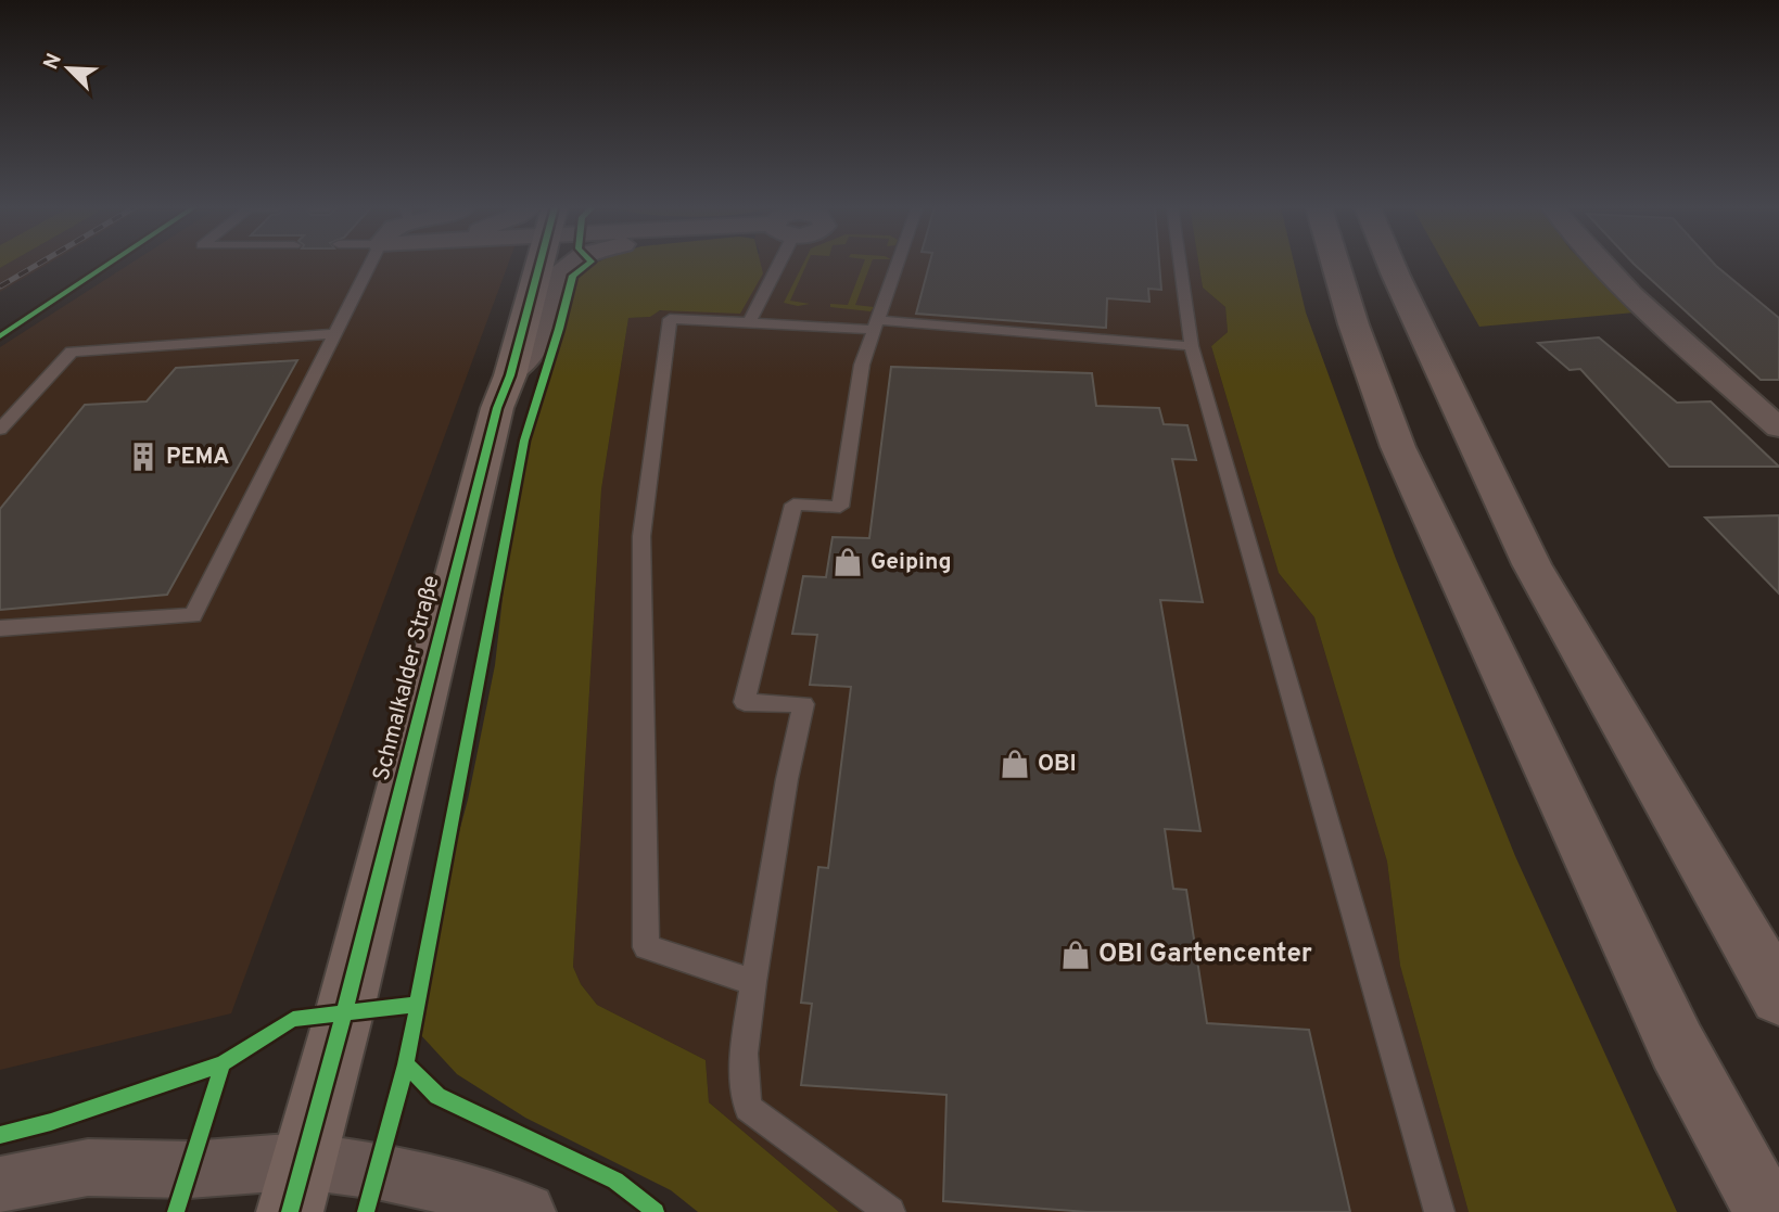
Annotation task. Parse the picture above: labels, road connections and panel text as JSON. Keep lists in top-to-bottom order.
{
  "streets": {
    "main road": ["Schmalkalder Straße"]
  },
  "places": {
    "building": ["PEMA"],
    "shop": ["Geiping", "OBI", "OBI Gartencenter"]
  },
  "north": "top left"
}
